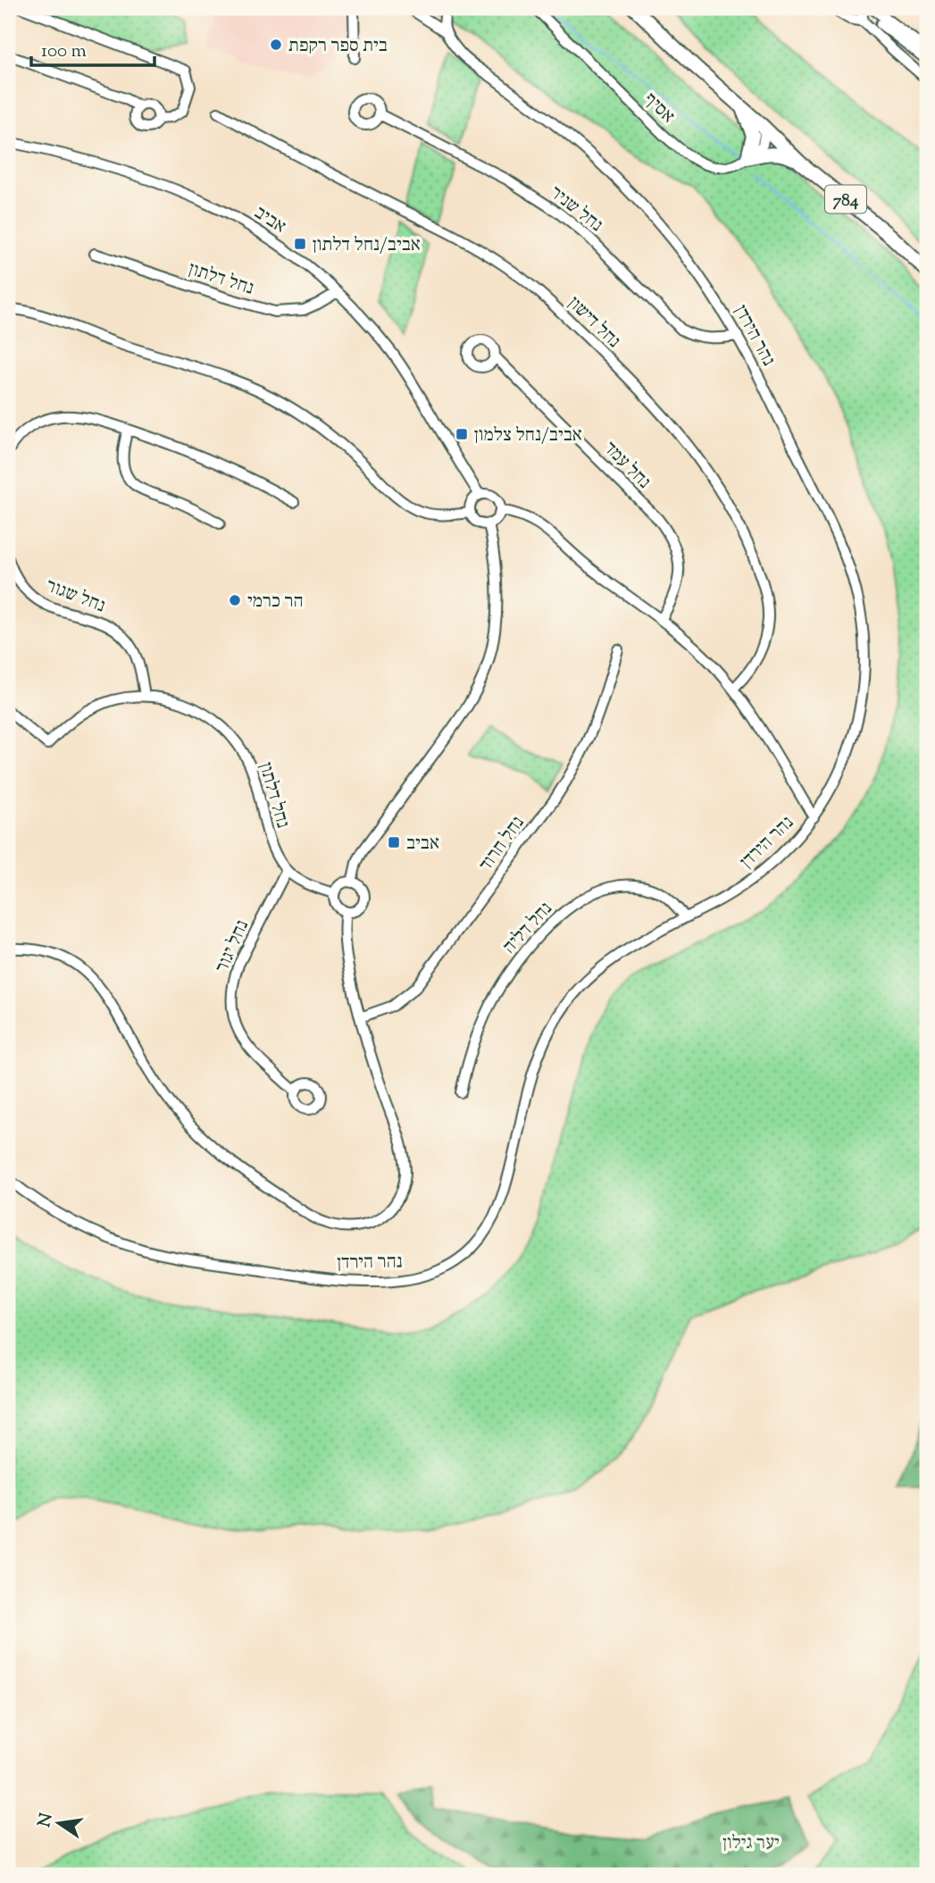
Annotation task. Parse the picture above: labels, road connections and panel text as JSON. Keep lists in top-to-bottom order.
{
  "streets": {
    "main road": ["784"],
    "street": [
      "אסיף",
      "נחל שניר",
      "אביב",
      "נחל דלתון",
      "נחל דישון",
      "נהר הירדן",
      "נחל עמד",
      "נחל שגור",
      "נחל חרוד",
      "נחל דליה",
      "נחל יגור"
    ]
  },
  "crossings": [
    ["נחל שניר", "נהר הירדן"],
    ["אביב", "נחל דלתון"],
    ["נחל דלתון", "נחל שגור"],
    ["נחל דלתון", "נחל יגור"],
    ["נהר הירדן", "נחל דליה"]
  ],
  "parks": ["יער גילון"],
  "places": {
    "other": ["בית ספר רקפת", "הר כרמי"],
    "transit": ["אביב/נחל דלתון", "אביב/נחל צלמון", "אביב"]
  },
  "scale_bar": "100 m",
  "north": "left"
}
